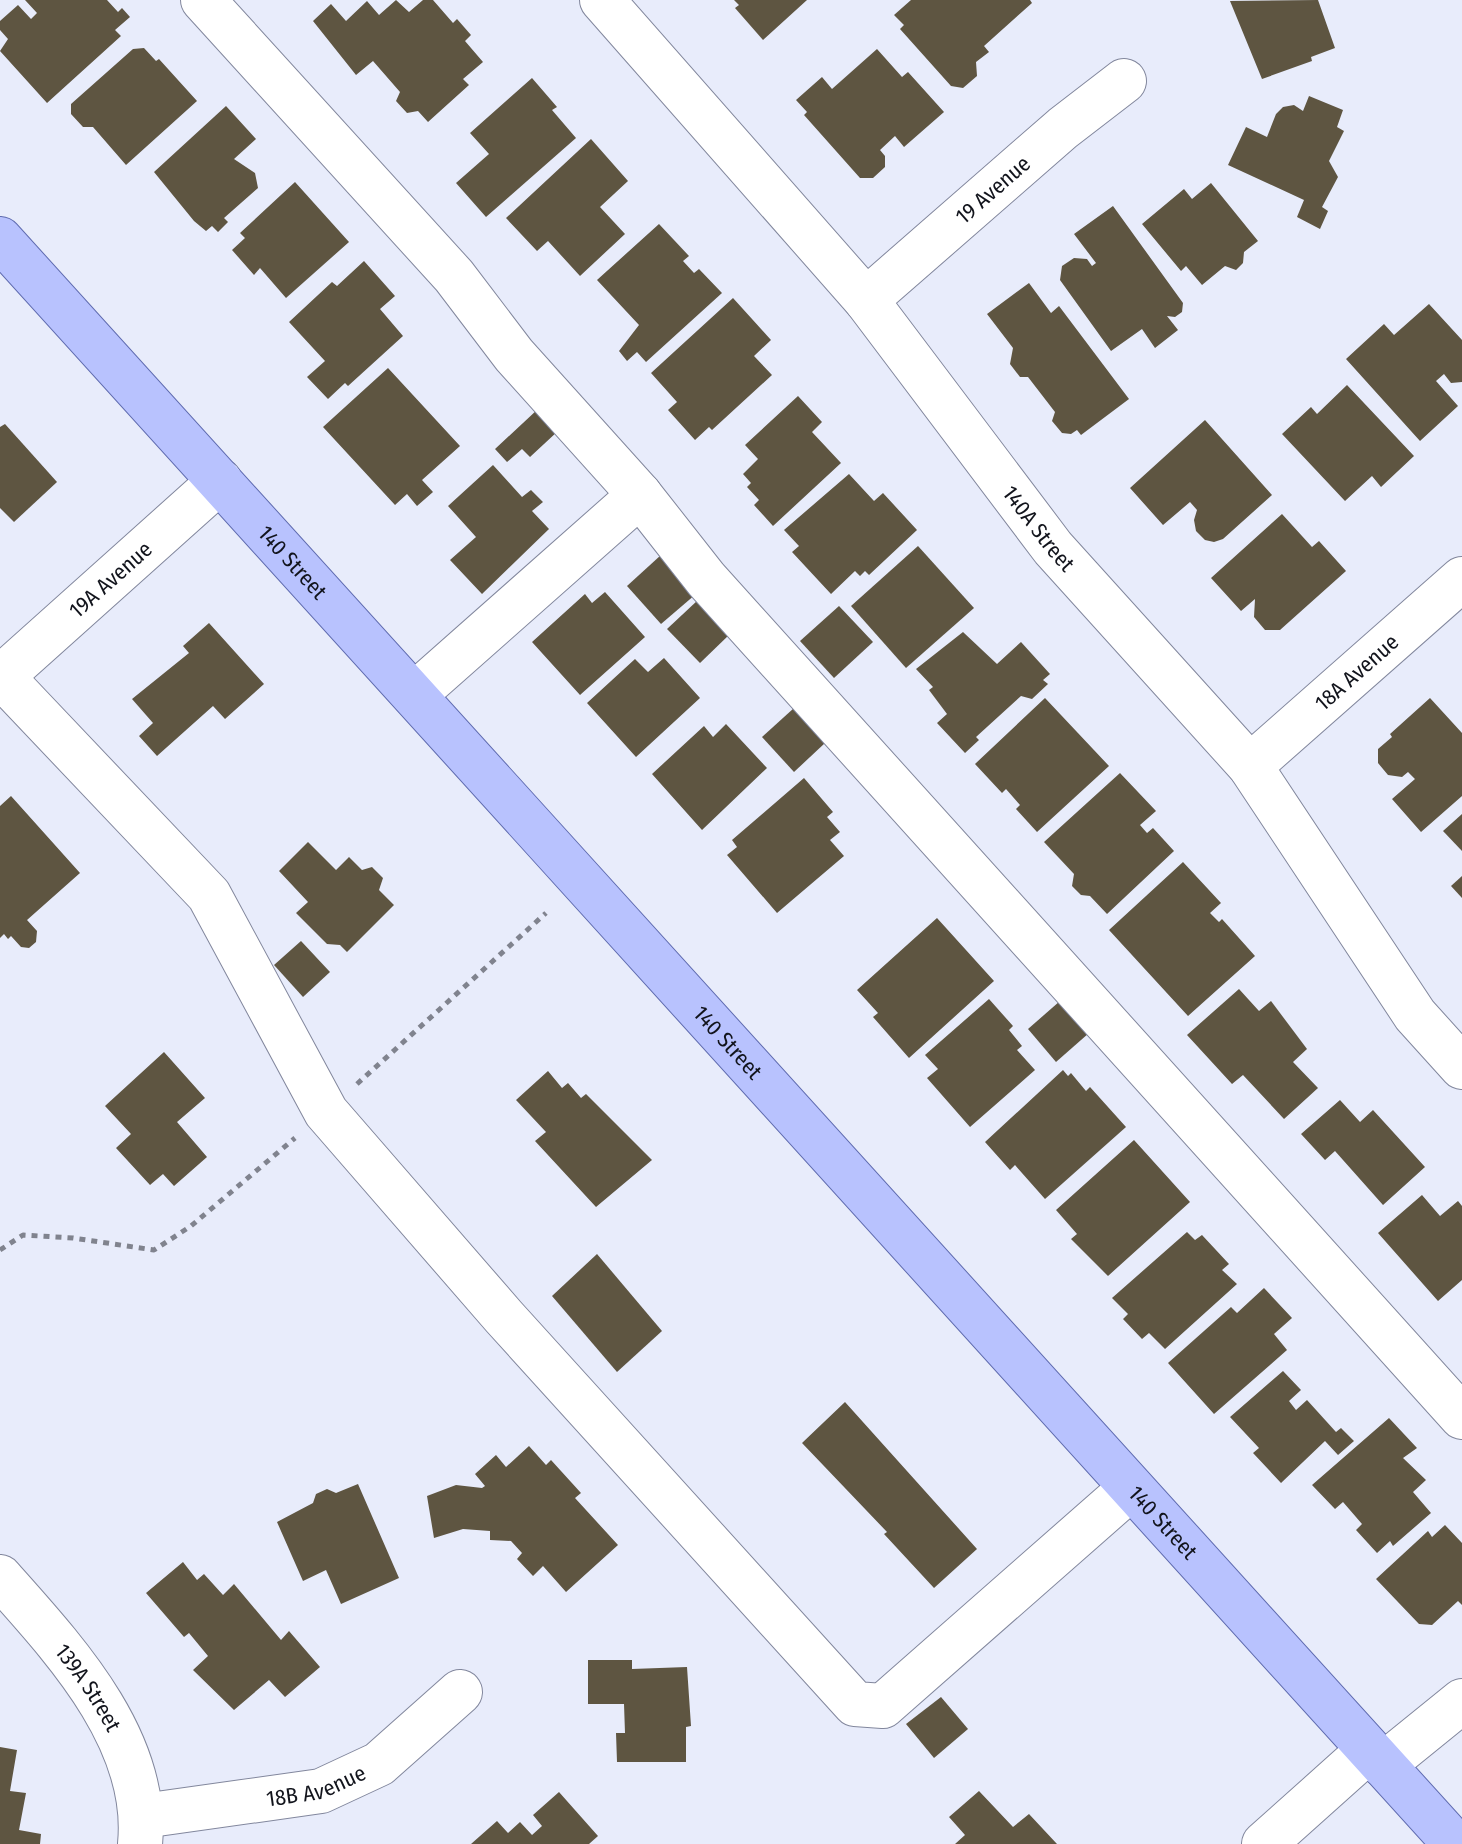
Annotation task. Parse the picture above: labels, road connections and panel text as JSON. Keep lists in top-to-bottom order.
{
  "streets": {
    "main road": ["140 Street"],
    "street": [
      "19 Avenue",
      "140A Street",
      "19A Avenue",
      "18A Avenue",
      "139A Street",
      "18B Avenue"
    ]
  },
  "crossings": [
    ["19 Avenue", "140A Street"],
    ["140A Street", "18A Avenue"],
    ["140 Street", "19A Avenue"],
    ["139A Street", "18B Avenue"]
  ]
}
